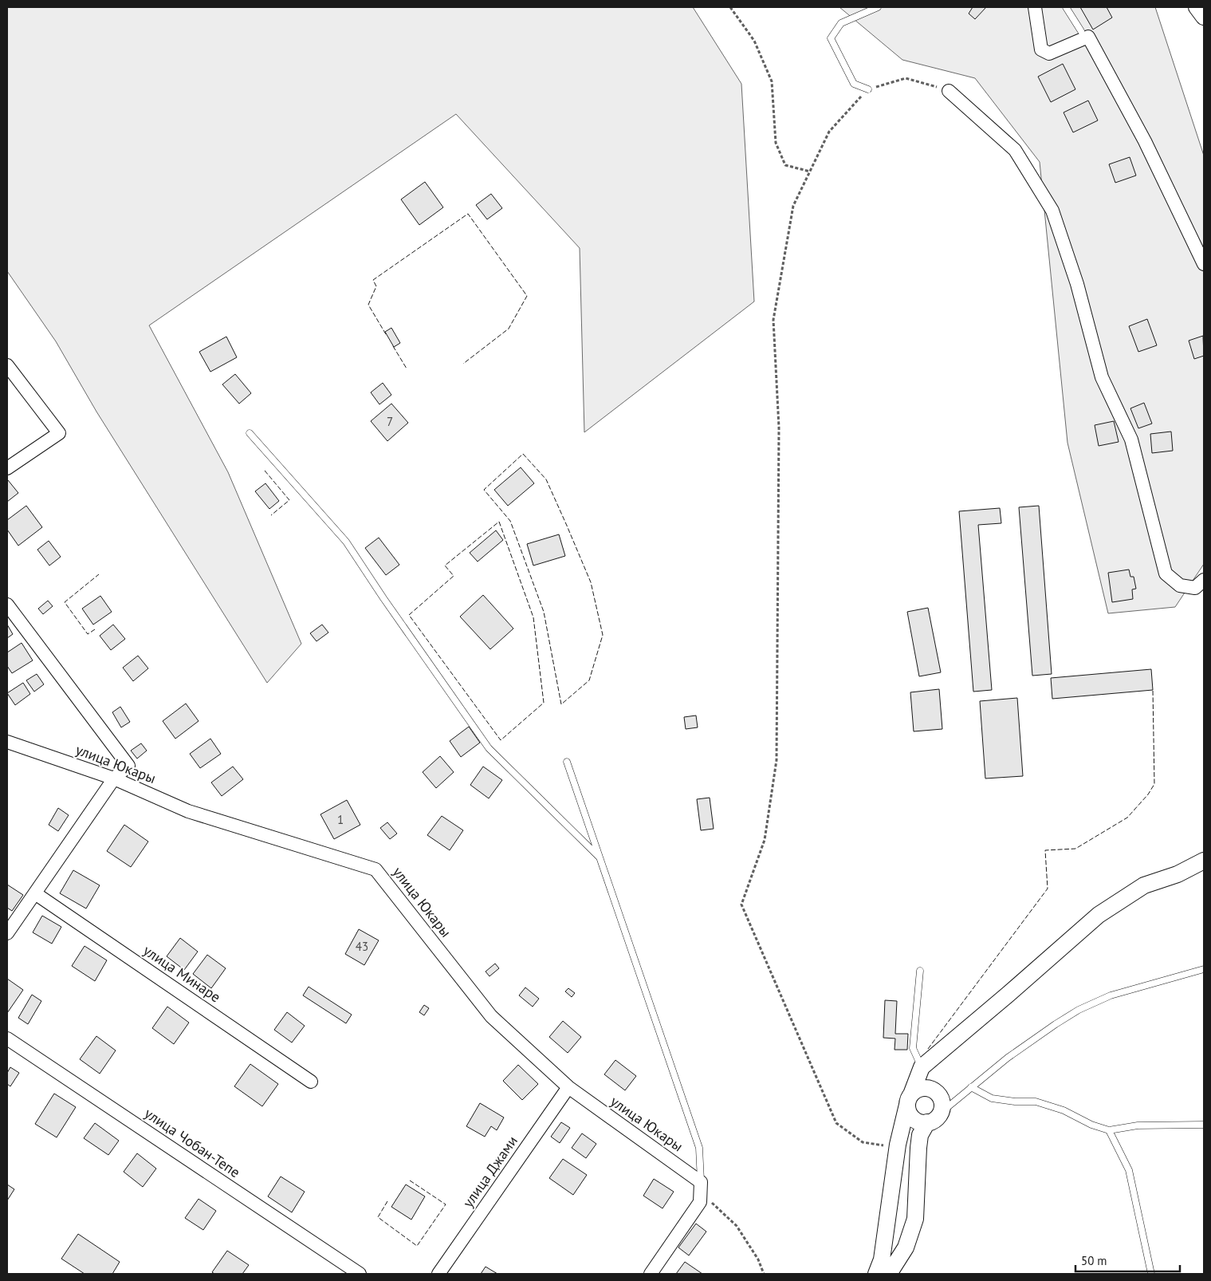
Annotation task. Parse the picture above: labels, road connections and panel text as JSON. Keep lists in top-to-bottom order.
{
  "streets": {
    "street": [
      "улица Юкары",
      "улица Минаре",
      "улица Чобан-Тепе",
      "улица Джами"
    ]
  },
  "crossings": [
    ["улица Юкары", "улица Джами"]
  ],
  "house_numbers": ["7", "1", "43"],
  "scale_bar": "50 m"
}
